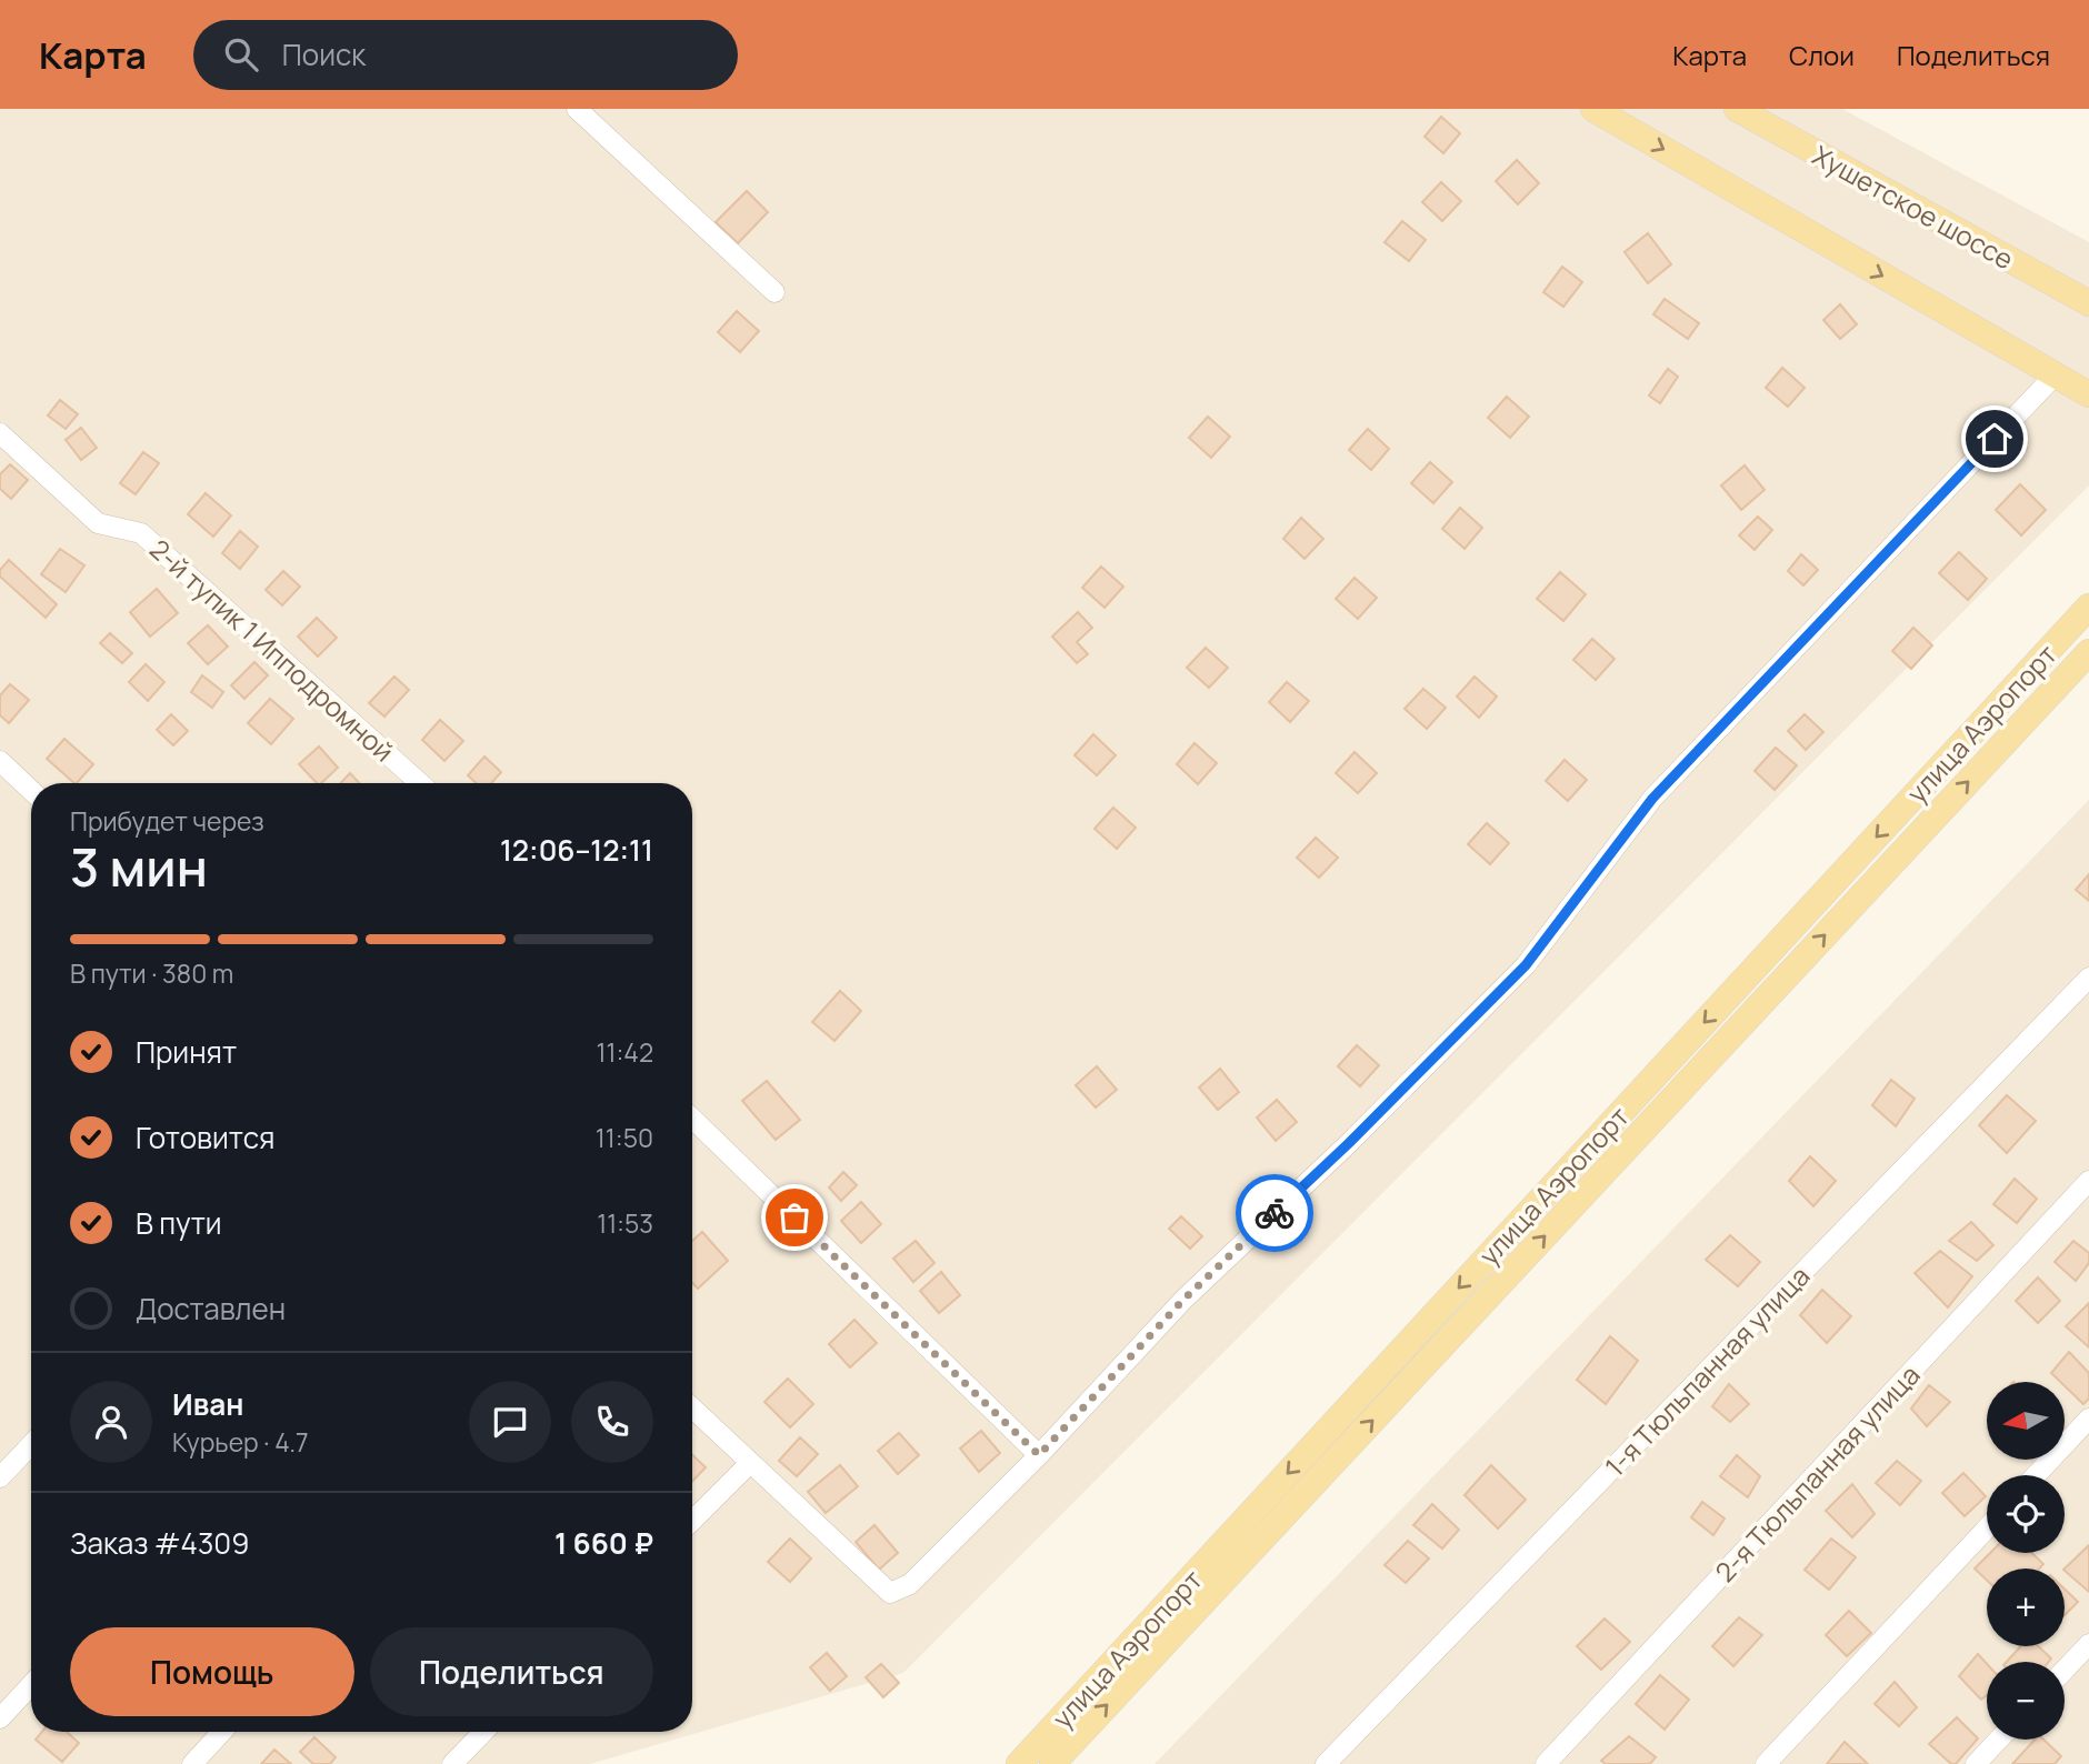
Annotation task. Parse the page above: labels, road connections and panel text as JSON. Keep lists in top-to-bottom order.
{
  "streets": {
    "main road": ["Хушетское шоссе", "улица Аэропорт"],
    "street": ["2-й тупик 1 Ипподромной", "1-я Тюльпанная улица", "2-я Тюльпанная улица"]
  },
  "north": "left",
  "page": {
    "header": "Карта",
    "search": "Поиск",
    "nav": ["Карта", "Слои", "Поделиться"],
    "heading": ["3 мин", "Прибудет через", "12:06–12:11"],
    "panel": [
      "Иван",
      "Курьер · 4.7",
      "Заказ #4309",
      "1 660 ₽"
    ],
    "bar": "В пути · 380 m",
    "list": [
      ["Принят", "11:42"],
      ["Готовится", "11:50"],
      ["В пути", "11:53"],
      "Доставлен"
    ],
    "map_buttons": ["+", "−"],
    "buttons": ["Помощь", "Поделиться"]
  }
}
